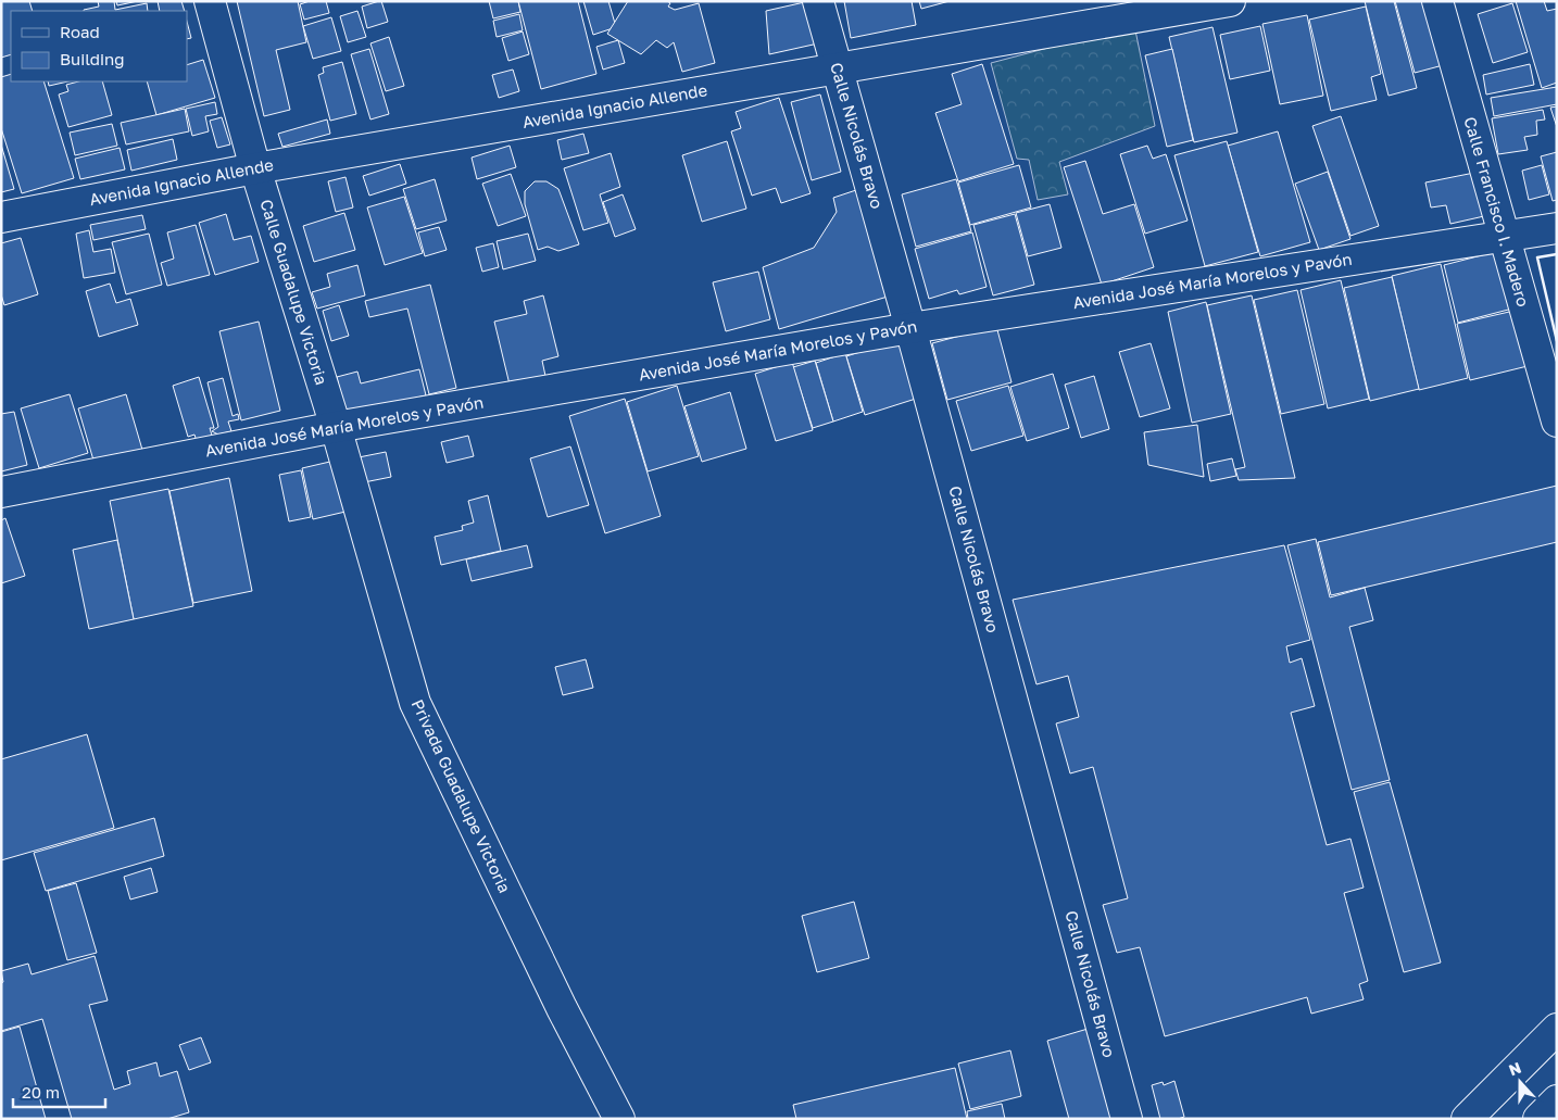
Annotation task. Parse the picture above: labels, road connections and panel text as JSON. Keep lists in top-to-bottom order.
{
  "streets": {
    "street": [
      "Avenida Ignacio Allende",
      "Calle Nicolás Bravo",
      "Calle Francisco I. Madero",
      "Avenida José María Morelos y Pavón",
      "Calle Guadalupe Victoria",
      "Privada Guadalupe Victoria"
    ]
  },
  "crossings": [
    ["Avenida Ignacio Allende", "Calle Nicolás Bravo"],
    ["Avenida Ignacio Allende", "Calle Guadalupe Victoria"],
    ["Calle Nicolás Bravo", "Avenida José María Morelos y Pavón"],
    ["Calle Francisco I. Madero", "Avenida José María Morelos y Pavón"],
    ["Avenida José María Morelos y Pavón", "Calle Guadalupe Victoria"],
    ["Avenida José María Morelos y Pavón", "Privada Guadalupe Victoria"],
    ["Calle Guadalupe Victoria", "Privada Guadalupe Victoria"]
  ],
  "legend": ["Road", "Building"],
  "scale_bar": "20 m",
  "north": "top"
}
